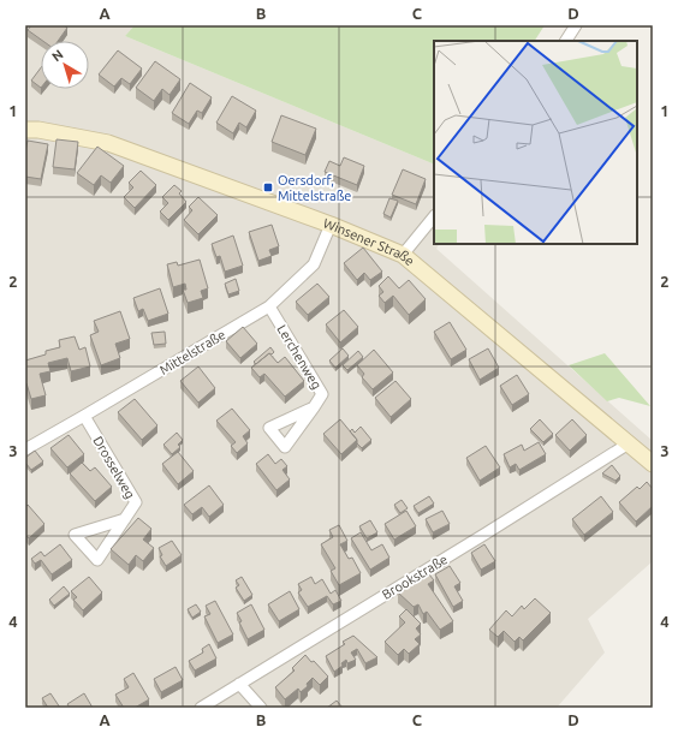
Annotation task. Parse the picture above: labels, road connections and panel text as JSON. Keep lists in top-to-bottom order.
{
  "streets": {
    "street": [
      "Winsener Straße",
      "Mittelstraße",
      "Lerchenweg",
      "Drosselweg",
      "Brookstraße"
    ]
  },
  "crossings": [
    ["Winsener Straße", "Mittelstraße"],
    ["Winsener Straße", "Brookstraße"],
    ["Mittelstraße", "Lerchenweg"],
    ["Mittelstraße", "Drosselweg"]
  ],
  "places": {
    "transit": ["Oersdorf, Mittelstraße"]
  },
  "north": "top left",
  "grid": {
    "columns": [
      "A",
      "B",
      "C",
      "D"
    ],
    "rows": [
      "1",
      "2",
      "3",
      "4"
    ]
  }
}
